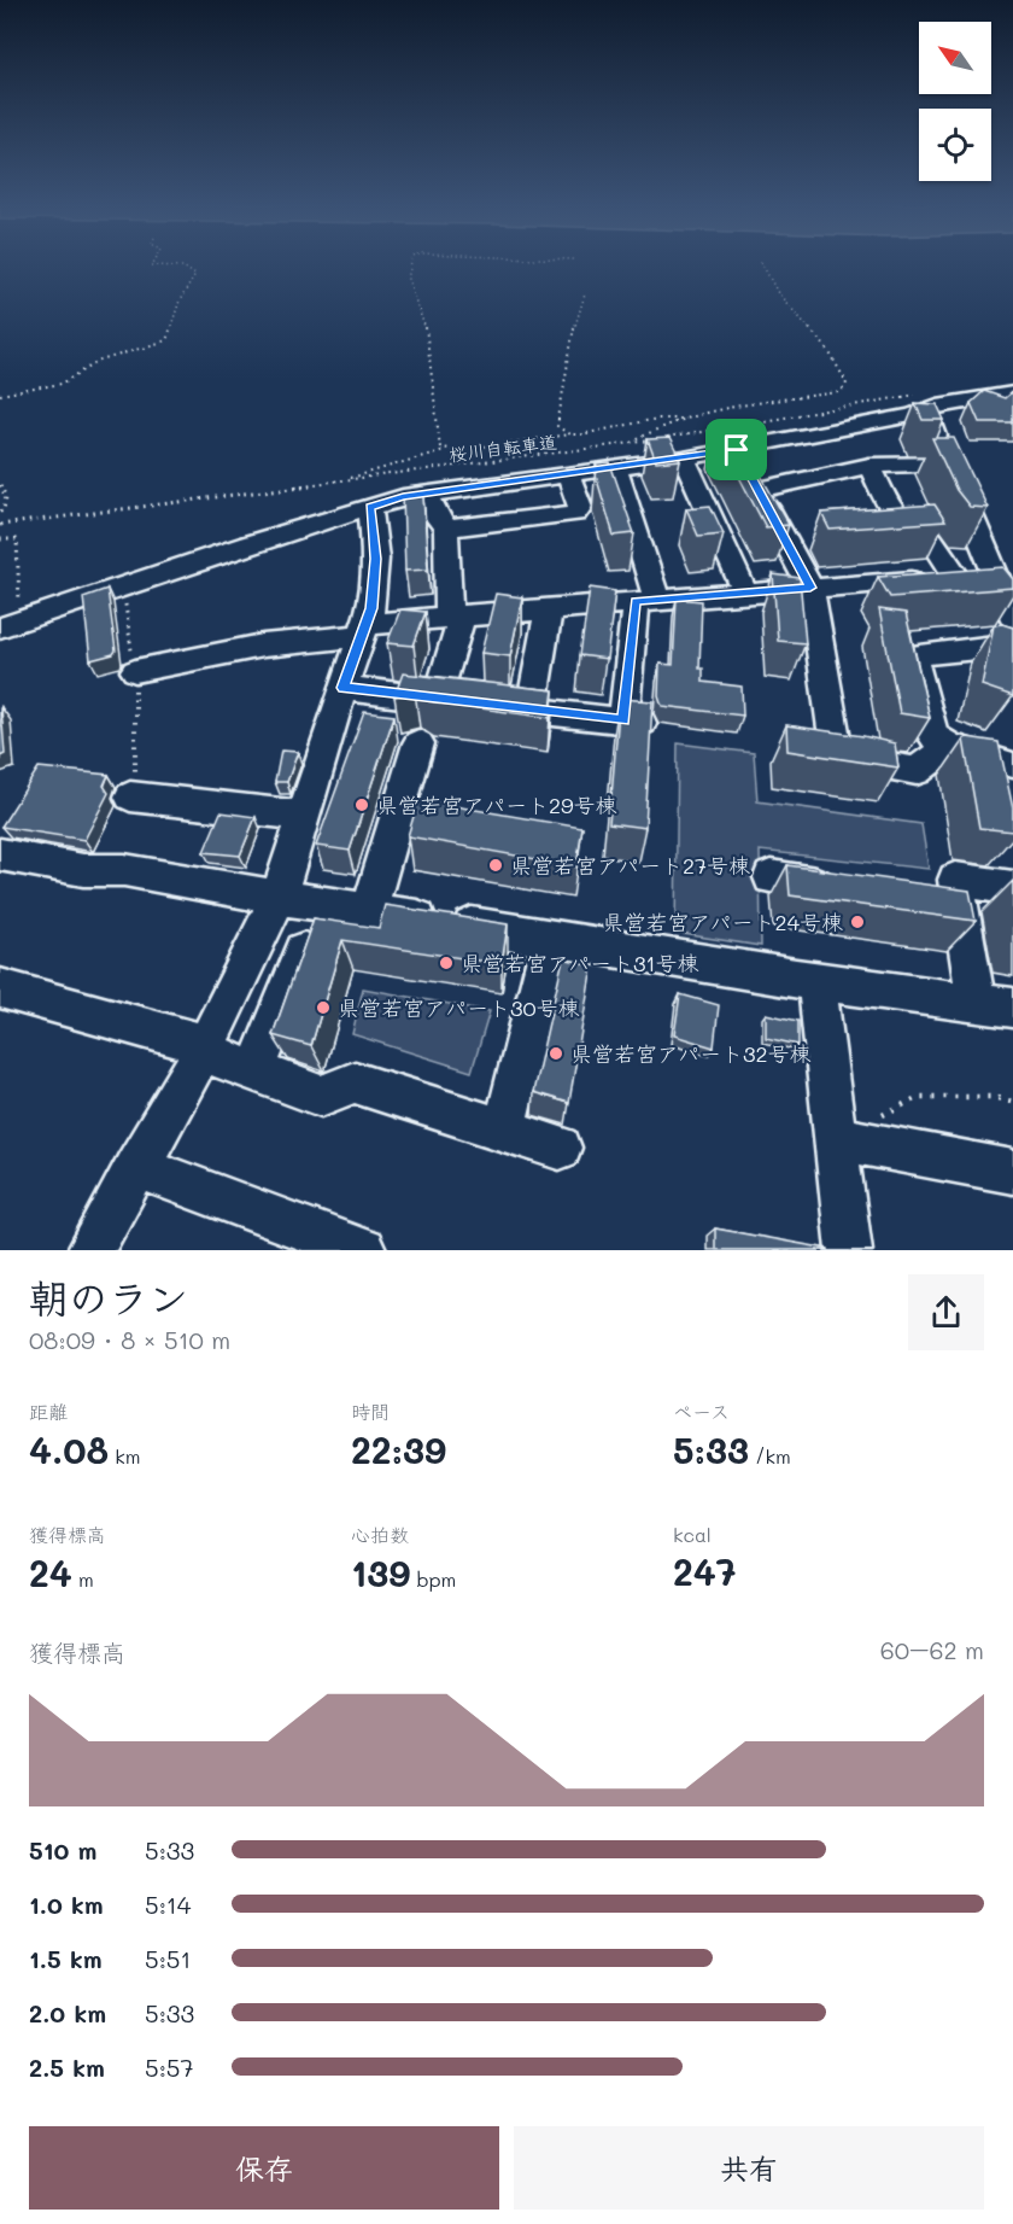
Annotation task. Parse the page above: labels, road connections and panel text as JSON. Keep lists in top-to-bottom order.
{
  "streets": {
    "path": ["桜川自転車道"]
  },
  "places": [
    "県営若宮アパート29号棟",
    "県営若宮アパート27号棟",
    "県営若宮アパート24号棟",
    "県営若宮アパート31号棟",
    "県営若宮アパート30号棟",
    "県営若宮アパート32号棟"
  ],
  "north": "top left",
  "page": {
    "heading": ["朝のラン", "08:09 · 8 × 510 m"],
    "stats": [
      ["距離", "4.08 km"],
      ["時間", "22:39"],
      ["ペース", "5:33 /km"],
      ["獲得標高", "24 m"],
      ["心拍数", "139 bpm"],
      ["kcal", "247"]
    ],
    "chart": ["獲得標高", "60–62 m"],
    "list": [
      {
        "name": "510 m",
        "note": "5:33"
      },
      {
        "name": "1.0 km",
        "note": "5:14"
      },
      {
        "name": "1.5 km",
        "note": "5:51"
      },
      {
        "name": "2.0 km",
        "note": "5:33"
      },
      {
        "name": "2.5 km",
        "note": "5:57"
      }
    ],
    "buttons": ["保存", "共有"]
  }
}
